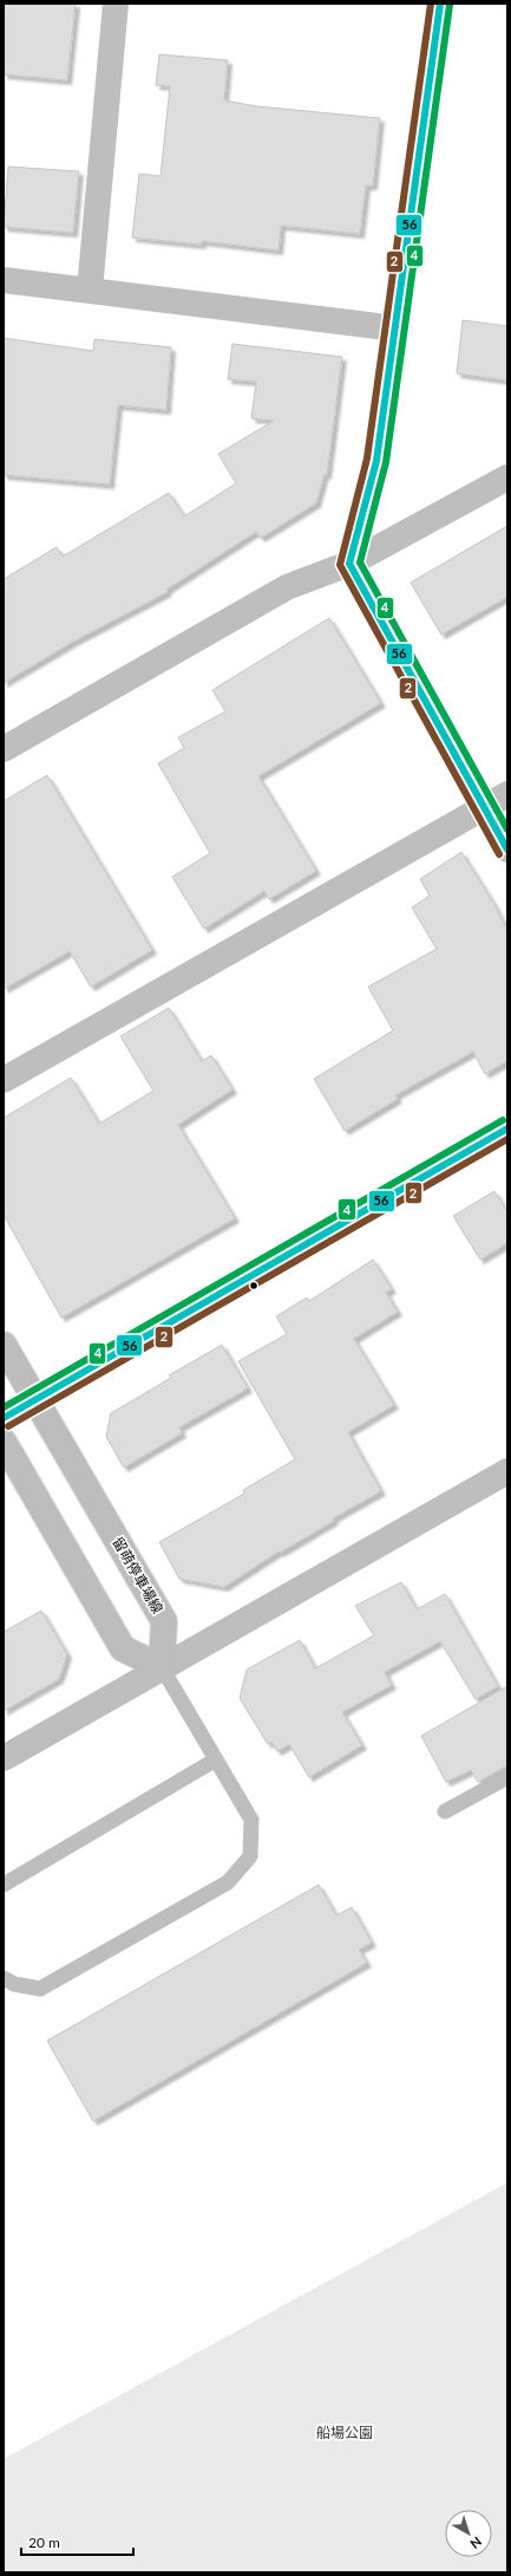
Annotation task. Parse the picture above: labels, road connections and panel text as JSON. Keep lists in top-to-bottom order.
{
  "streets": {
    "main road": ["留萌停車場線"]
  },
  "parks": ["船場公園"],
  "lines": ["transit line 56", "transit line 2", "transit line 4"],
  "scale_bar": "20 m",
  "north": "bottom right"
}
